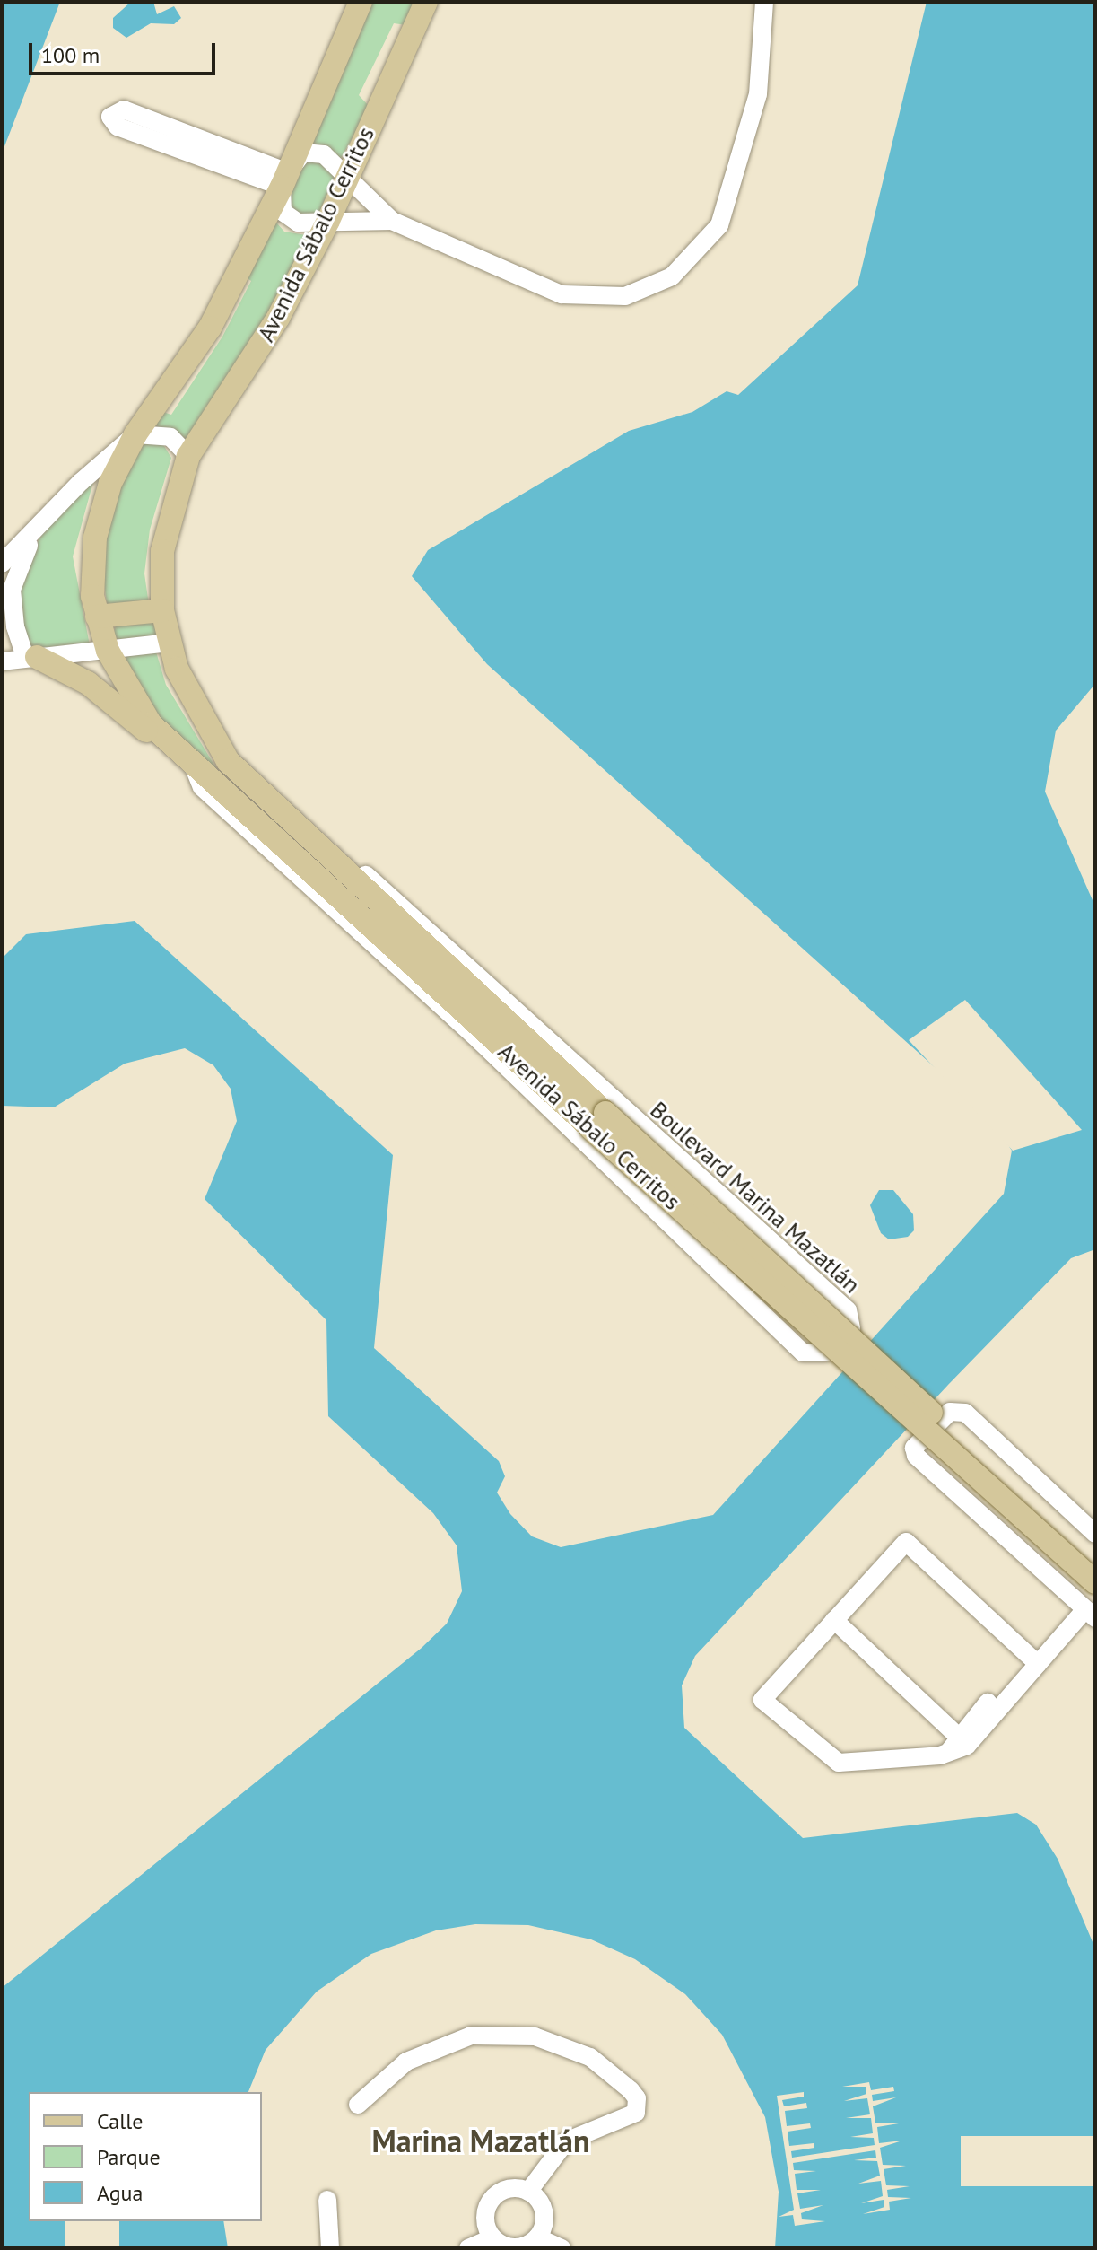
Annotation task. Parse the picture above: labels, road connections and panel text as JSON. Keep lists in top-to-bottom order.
{
  "streets": {
    "main road": ["Avenida Sábalo Cerritos"],
    "street": ["Boulevard Marina Mazatlán"]
  },
  "crossings": [
    ["Avenida Sábalo Cerritos", "Boulevard Marina Mazatlán"]
  ],
  "districts": ["Marina Mazatlán"],
  "legend": ["Calle", "Parque", "Agua"],
  "scale_bar": "100 m"
}
